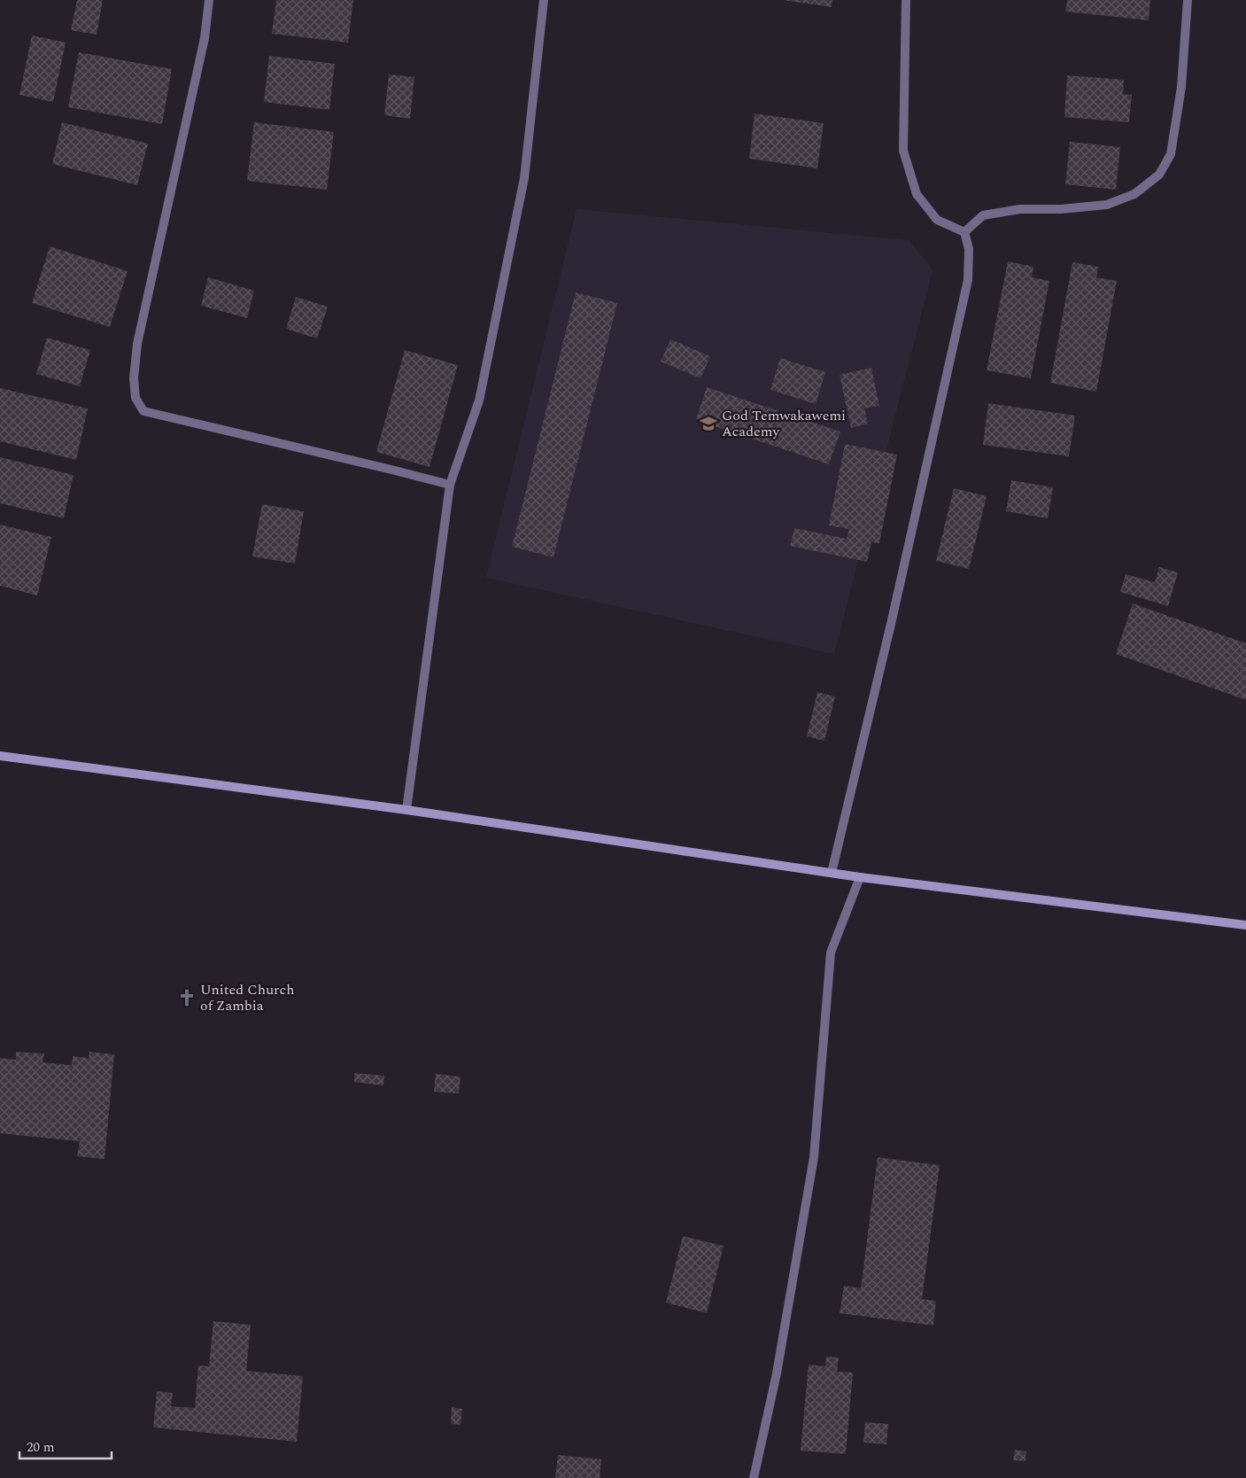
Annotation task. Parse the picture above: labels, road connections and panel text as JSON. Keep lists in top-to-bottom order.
{
  "places": {
    "school or university": ["God Temwakawemi Academy"],
    "church": ["United Church of Zambia"]
  },
  "scale_bar": "20 m"
}
